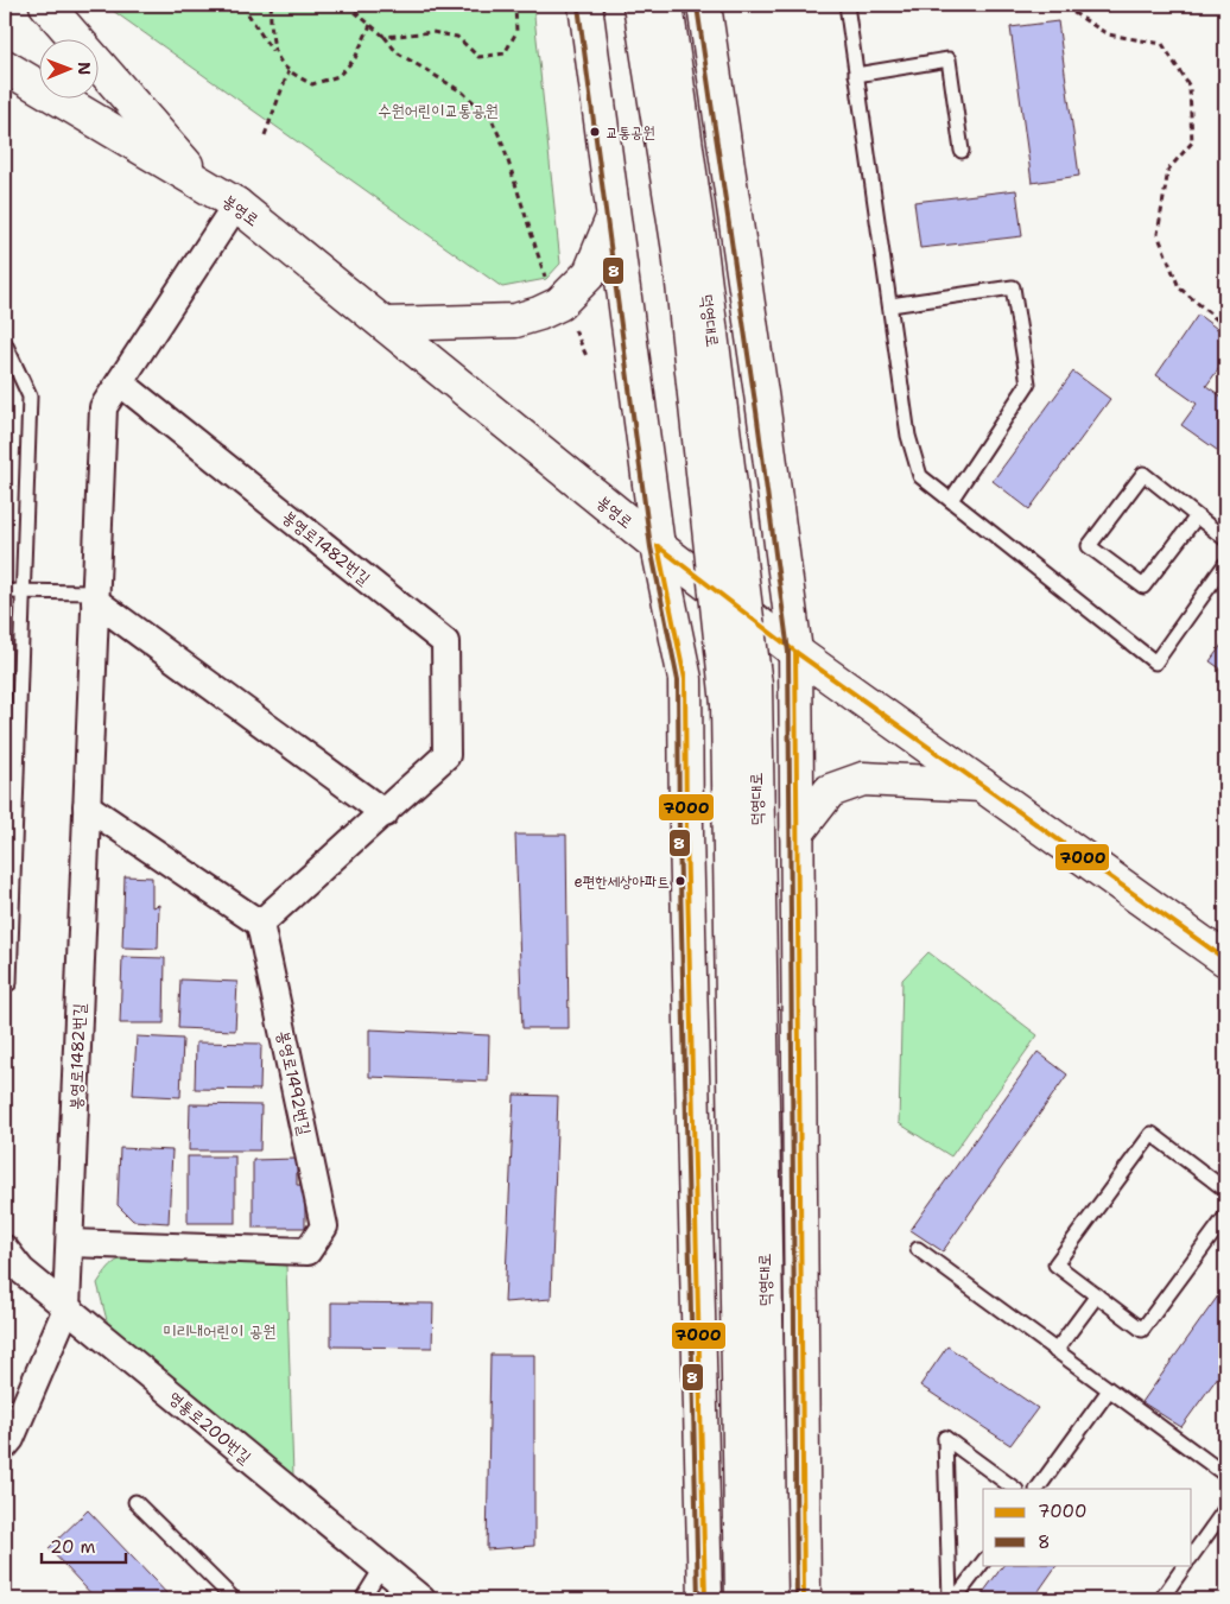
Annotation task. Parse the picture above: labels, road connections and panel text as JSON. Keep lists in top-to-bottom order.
{
  "streets": {
    "main road": ["봉영로", "덕영대로"],
    "street": ["봉영로1482번길", "봉영로1492번길", "영통로200번길"]
  },
  "crossings": [
    ["봉영로", "봉영로1482번길"],
    ["봉영로1482번길", "봉영로1492번길"],
    ["봉영로1482번길", "영통로200번길"]
  ],
  "parks": ["수원어린이교통공원", "미리내어린이 공원"],
  "places": ["교통공원", "e편한세상아파트"],
  "lines": ["transit line 8", "transit line 7000"],
  "legend": ["7000", "8"],
  "scale_bar": "20 m",
  "north": "right"
}
